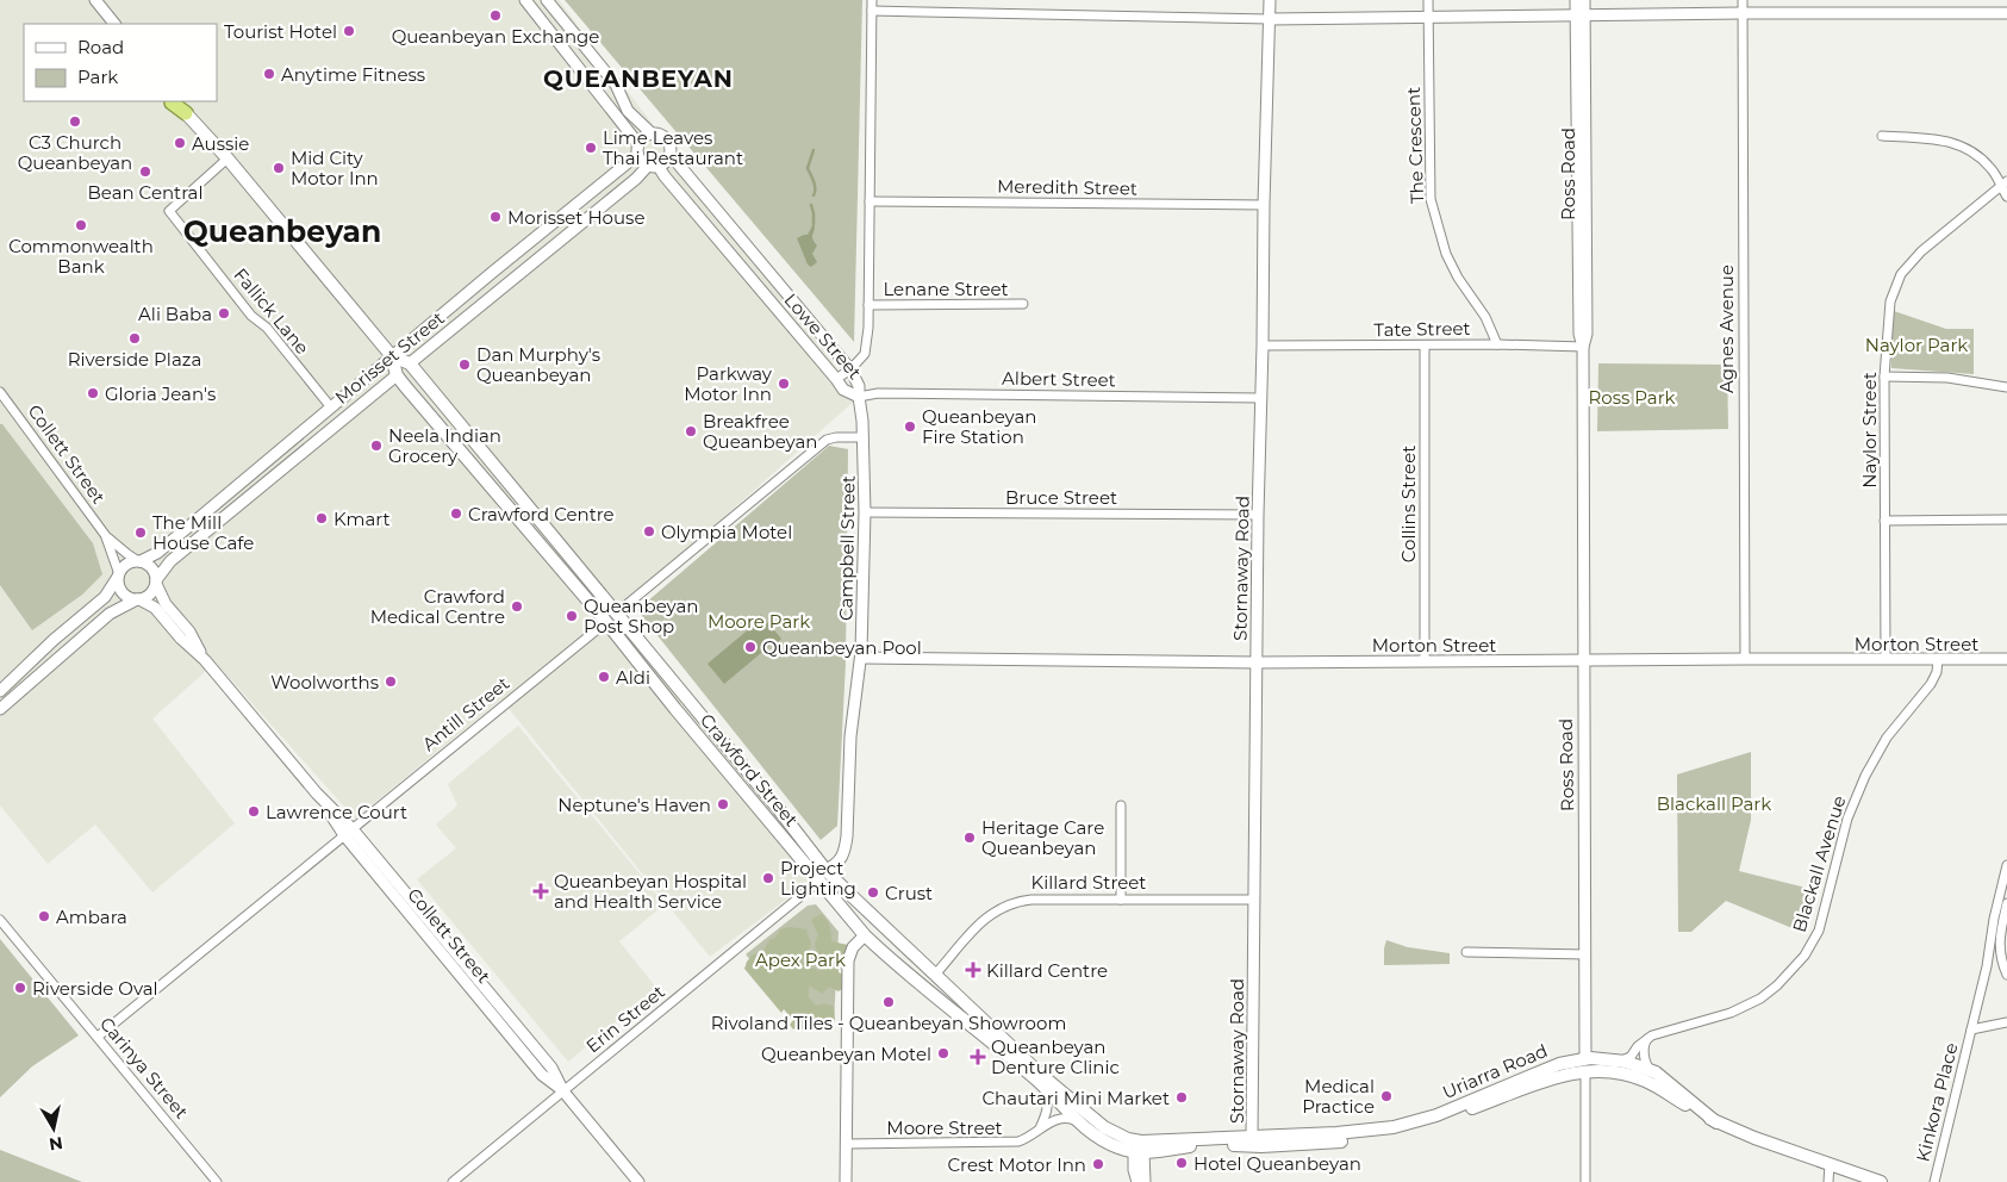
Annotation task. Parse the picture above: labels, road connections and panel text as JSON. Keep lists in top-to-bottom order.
{
  "streets": {
    "main road": [
      "Ross Road",
      "Morisset Street",
      "Antill Street",
      "Crawford Street",
      "Killard Street",
      "Uriarra Road"
    ],
    "street": [
      "The Crescent",
      "Meredith Street",
      "Lenane Street",
      "Fallick Lane",
      "Tate Street",
      "Agnes Avenue",
      "Lowe Street",
      "Albert Street",
      "Naylor Street",
      "Collett Street",
      "Bruce Street",
      "Collins Street",
      "Campbell Street",
      "Stornaway Road",
      "Morton Street",
      "Blackall Avenue",
      "Erin Street",
      "Carinya Street",
      "Kinkora Place",
      "Moore Street"
    ]
  },
  "crossings": [
    ["The Crescent", "Tate Street"],
    ["Ross Road", "Tate Street"],
    ["Ross Road", "Morton Street"],
    ["Ross Road", "Uriarra Road"],
    ["Meredith Street", "Stornaway Road"],
    ["Fallick Lane", "Morisset Street"],
    ["Fallick Lane", "Crawford Street"],
    ["Tate Street", "Collins Street"],
    ["Tate Street", "Stornaway Road"],
    ["Agnes Avenue", "Morton Street"],
    ["Lowe Street", "Morisset Street"],
    ["Lowe Street", "Albert Street"],
    ["Lowe Street", "Campbell Street"],
    ["Morisset Street", "Collett Street"],
    ["Morisset Street", "Crawford Street"],
    ["Albert Street", "Campbell Street"],
    ["Albert Street", "Stornaway Road"],
    ["Naylor Street", "Morton Street"],
    ["Collett Street", "Antill Street"],
    ["Collett Street", "Erin Street"],
    ["Bruce Street", "Campbell Street"],
    ["Bruce Street", "Stornaway Road"],
    ["Collins Street", "Morton Street"],
    ["Campbell Street", "Morton Street"],
    ["Campbell Street", "Antill Street"],
    ["Campbell Street", "Crawford Street"],
    ["Stornaway Road", "Morton Street"],
    ["Stornaway Road", "Killard Street"],
    ["Stornaway Road", "Uriarra Road"],
    ["Morton Street", "Blackall Avenue"],
    ["Antill Street", "Crawford Street"],
    ["Antill Street", "Carinya Street"],
    ["Crawford Street", "Killard Street"],
    ["Crawford Street", "Erin Street"],
    ["Crawford Street", "Uriarra Road"],
    ["Crawford Street", "Moore Street"],
    ["Blackall Avenue", "Uriarra Road"]
  ],
  "districts": ["QUEANBEYAN", "Queanbeyan"],
  "parks": [
    "Naylor Park",
    "Ross Park",
    "Moore Park",
    "Blackall Park",
    "Apex Park"
  ],
  "places": {
    "other": [
      "Queanbeyan Exchange",
      "Tourist Hotel",
      "Anytime Fitness",
      "C3 Church Queanbeyan",
      "Aussie",
      "Lime Leaves Thai Restaurant",
      "Mid City Motor Inn",
      "Bean Central",
      "Morisset House",
      "Commonwealth Bank",
      "Ali Baba",
      "Riverside Plaza",
      "Dan Murphy's Queanbeyan",
      "Parkway Motor Inn",
      "Gloria Jean's",
      "Queanbeyan Fire Station",
      "Breakfree Queanbeyan",
      "Neela Indian Grocery",
      "Crawford Centre",
      "Kmart",
      "Olympia Motel",
      "The Mill House Cafe",
      "Crawford Medical Centre",
      "Queanbeyan Post Shop",
      "Queanbeyan Pool",
      "Aldi",
      "Woolworths",
      "Neptune's Haven",
      "Lawrence Court",
      "Heritage Care Queanbeyan",
      "Project Lighting",
      "Crust",
      "Ambara",
      "Riverside Oval",
      "Rivoland Tiles - Queanbeyan Showroom",
      "Queanbeyan Motel",
      "Medical Practice",
      "Chautari Mini Market",
      "Hotel Queanbeyan",
      "Crest Motor Inn"
    ],
    "health": ["Queanbeyan Hospital and Health Service", "Killard Centre", "Queanbeyan Denture Clinic"]
  },
  "legend": ["Road", "Park"],
  "north": "bottom"
}
